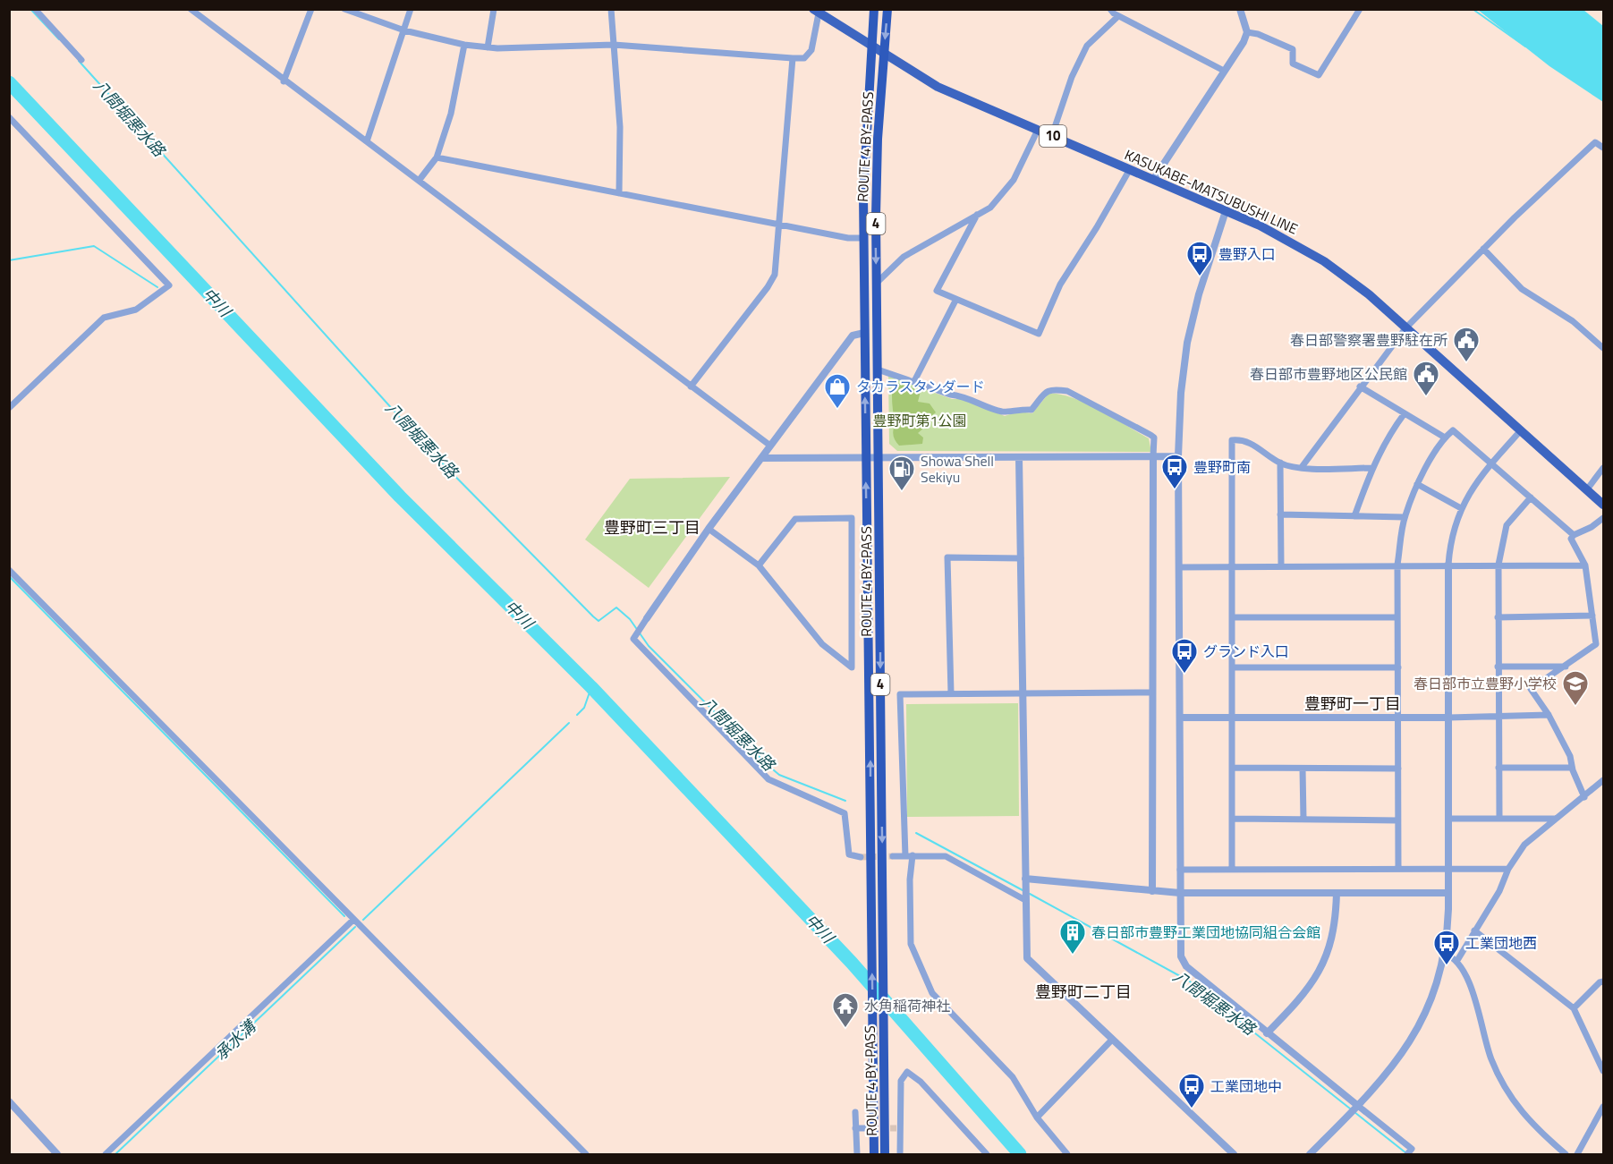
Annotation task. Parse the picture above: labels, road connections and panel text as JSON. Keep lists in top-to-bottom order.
{
  "streets": {
    "highway": ["ROUTE 4 BY-PASS", "4"],
    "main road": ["10", "KASUKABE-MATSUBUSHI LINE"]
  },
  "crossings": [
    ["ROUTE 4 BY-PASS", "KASUKABE-MATSUBUSHI LINE"]
  ],
  "districts": ["豊野町三丁目", "豊野町一丁目", "豊野町二丁目"],
  "water": ["八間堀悪水路", "中川", "承水溝"],
  "parks": ["豊野町第1公園"],
  "places": {
    "bus stop": [
      "豊野入口",
      "豊野町南",
      "グランド入口",
      "工業団地西",
      "工業団地中"
    ],
    "public building": ["春日部警察署豊野駐在所", "春日部市豊野地区公民館"],
    "shop": ["タカラスタンダード"],
    "fuel station": ["Showa Shell Sekiyu"],
    "school or university": ["春日部市立豊野小学校"],
    "building": ["春日部市豊野工業団地協同組合会館"],
    "temple": ["水角稲荷神社"]
  }
}
